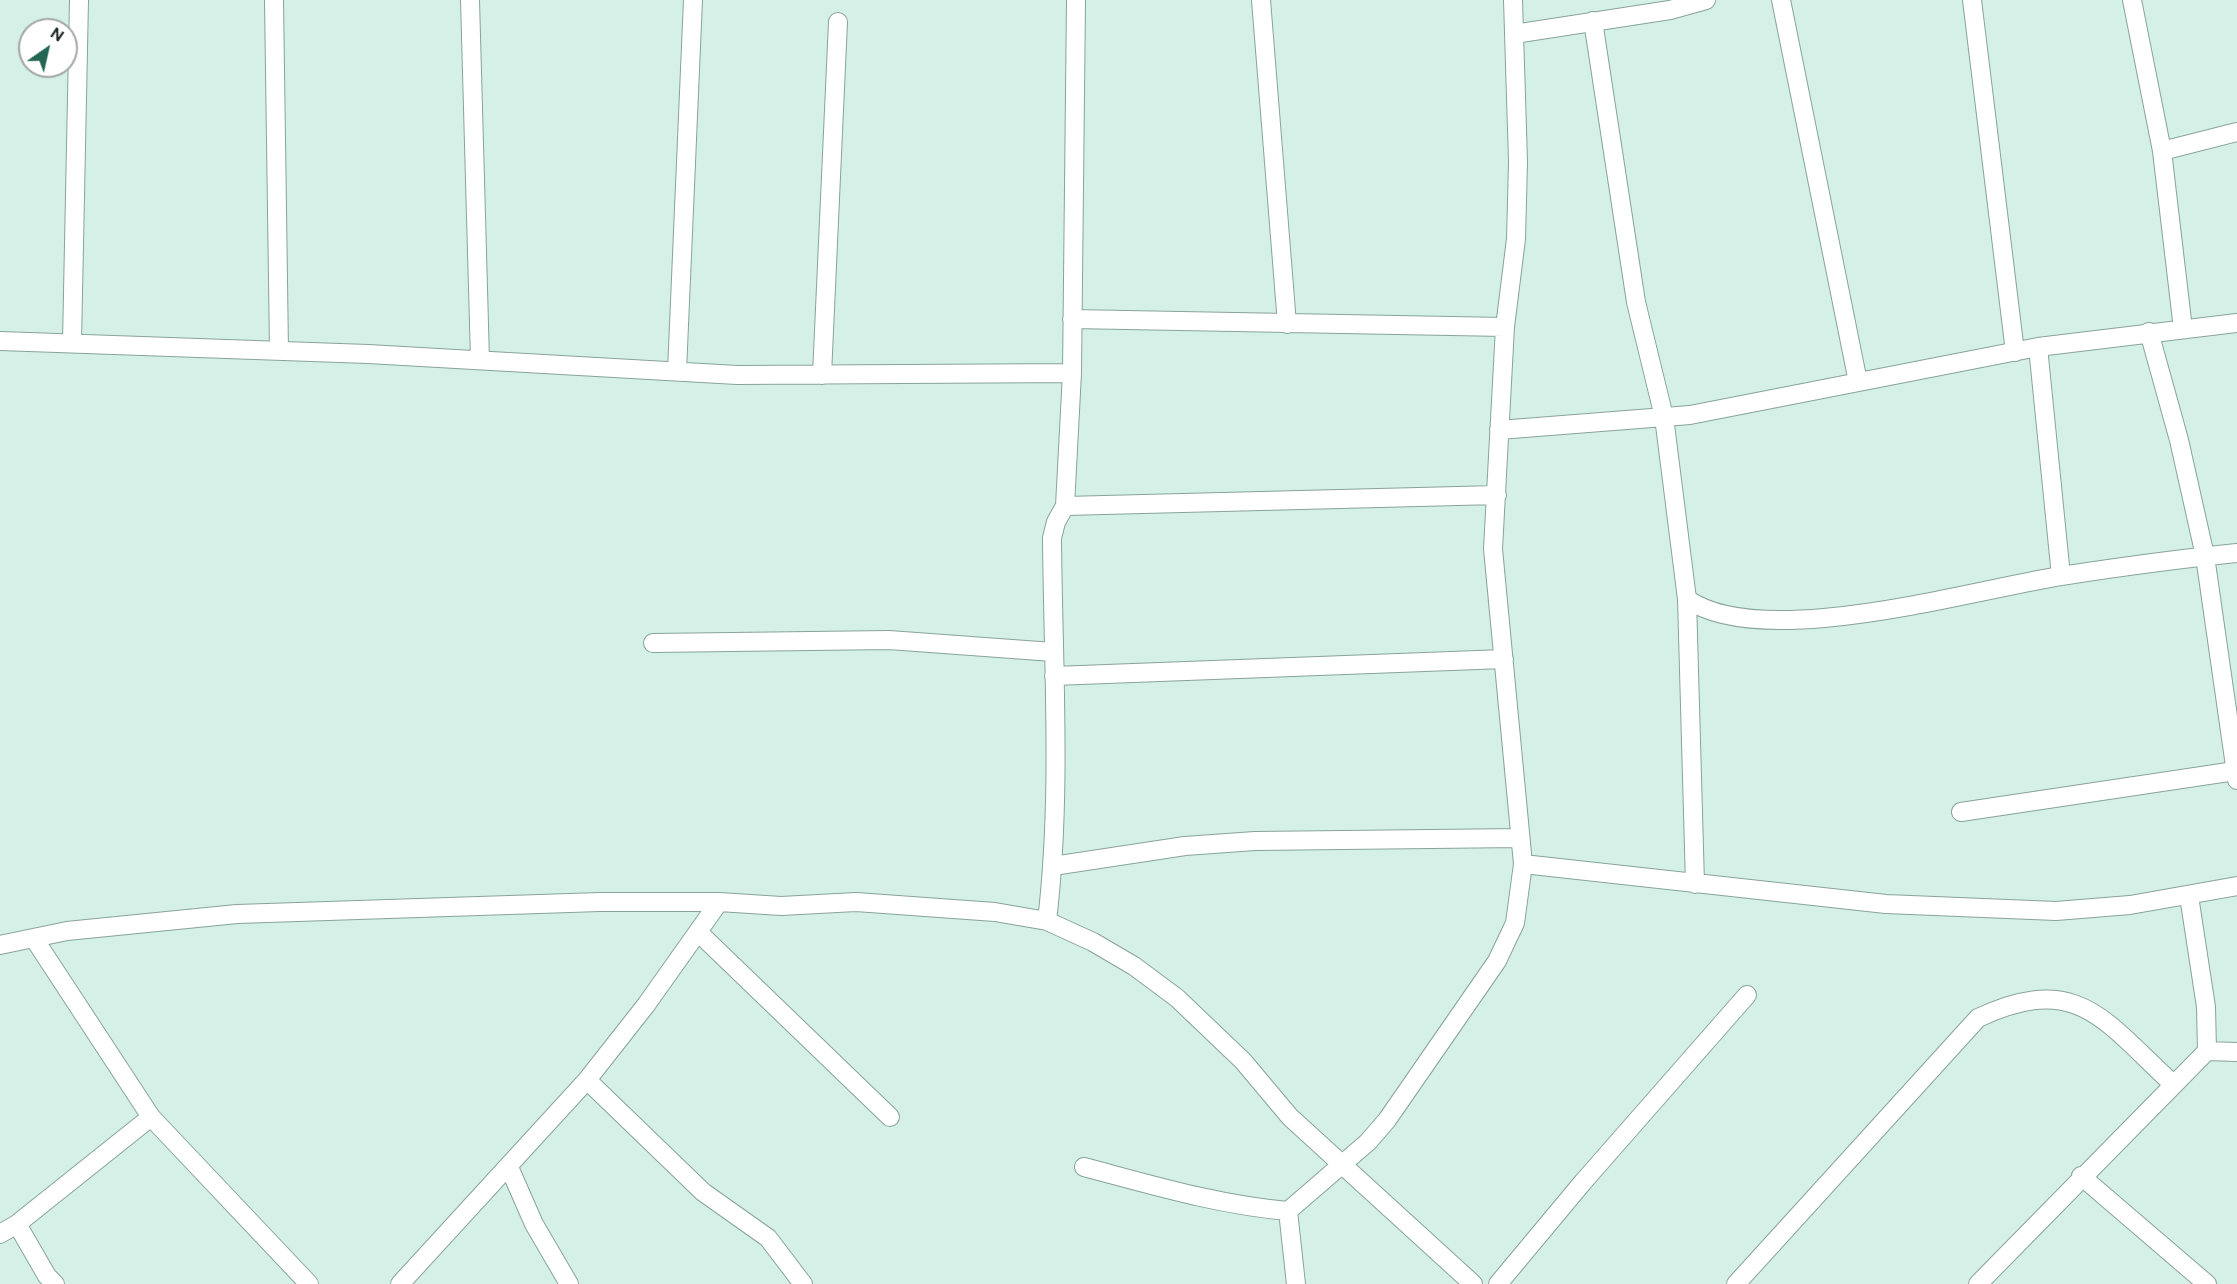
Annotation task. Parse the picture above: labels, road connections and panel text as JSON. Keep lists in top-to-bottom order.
{
  "north": "top right"
}
